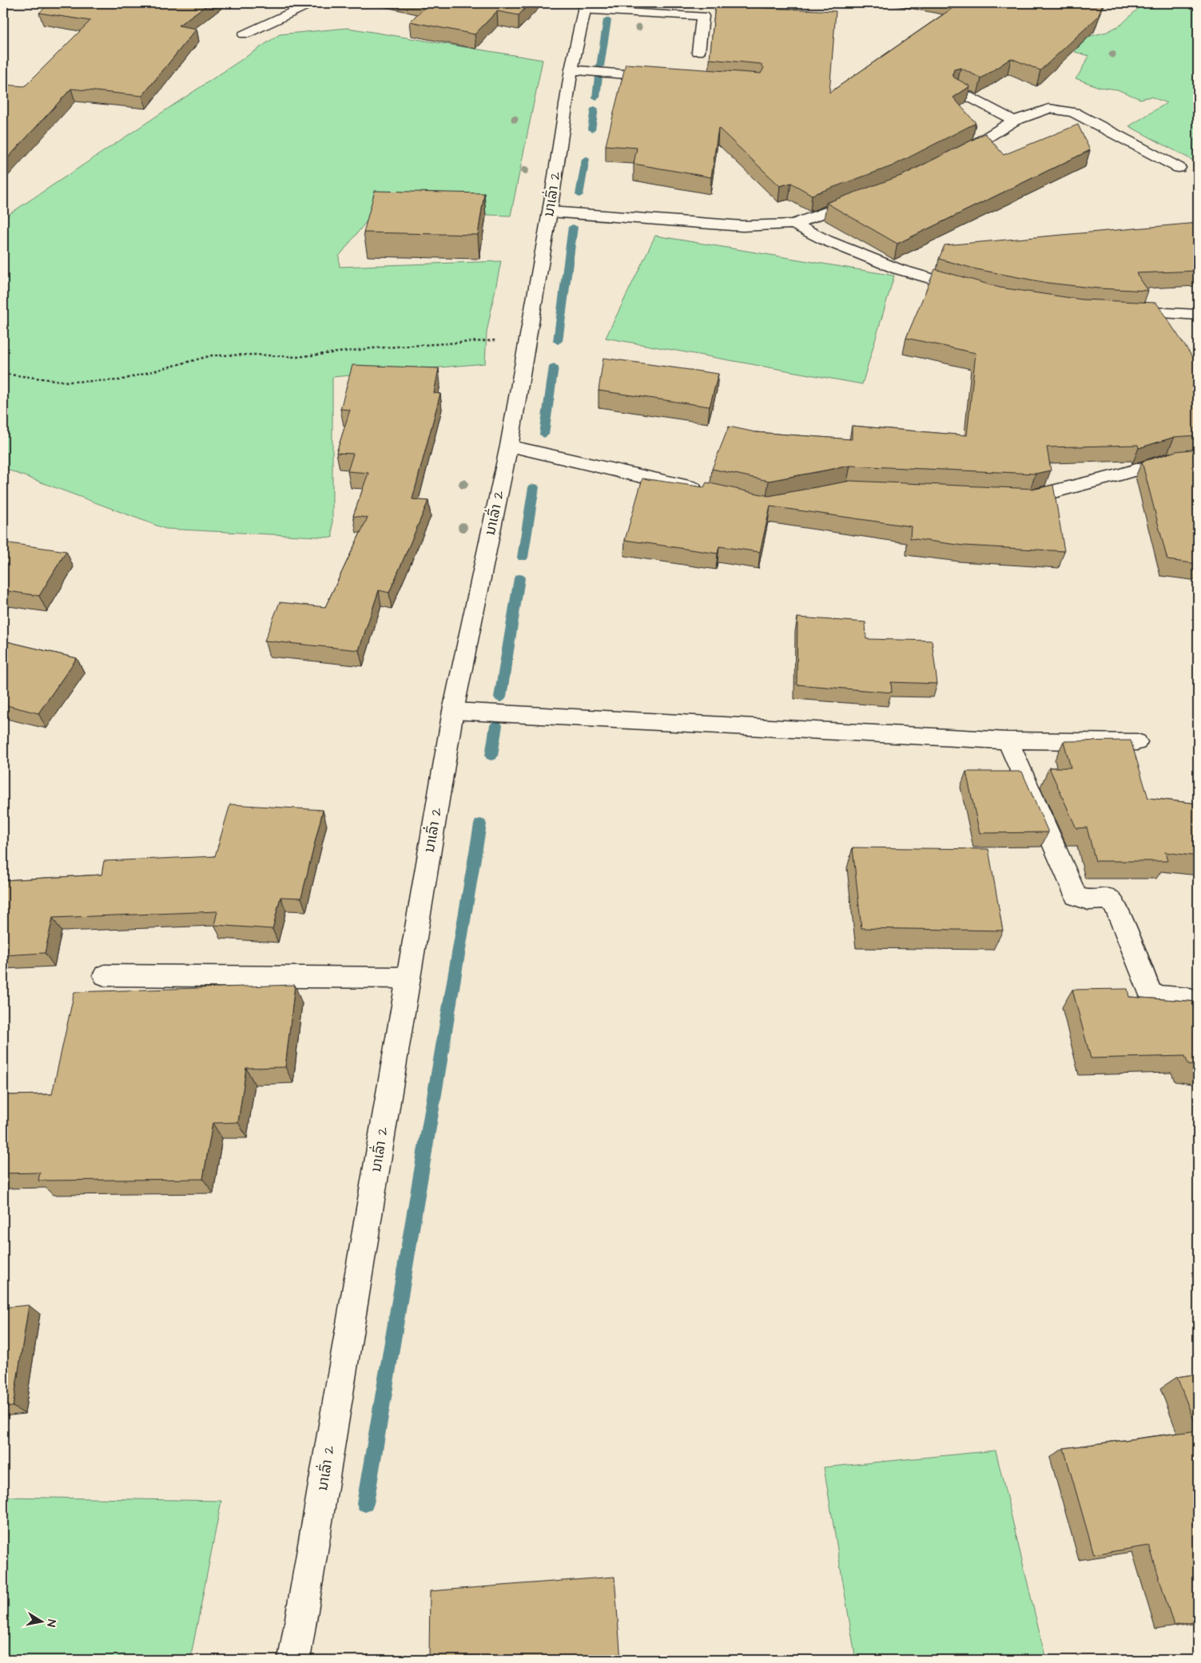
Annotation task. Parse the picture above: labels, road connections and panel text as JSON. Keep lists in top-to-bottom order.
{
  "streets": {
    "street": ["ນາເລົ່າ 2"]
  },
  "north": "right"
}
